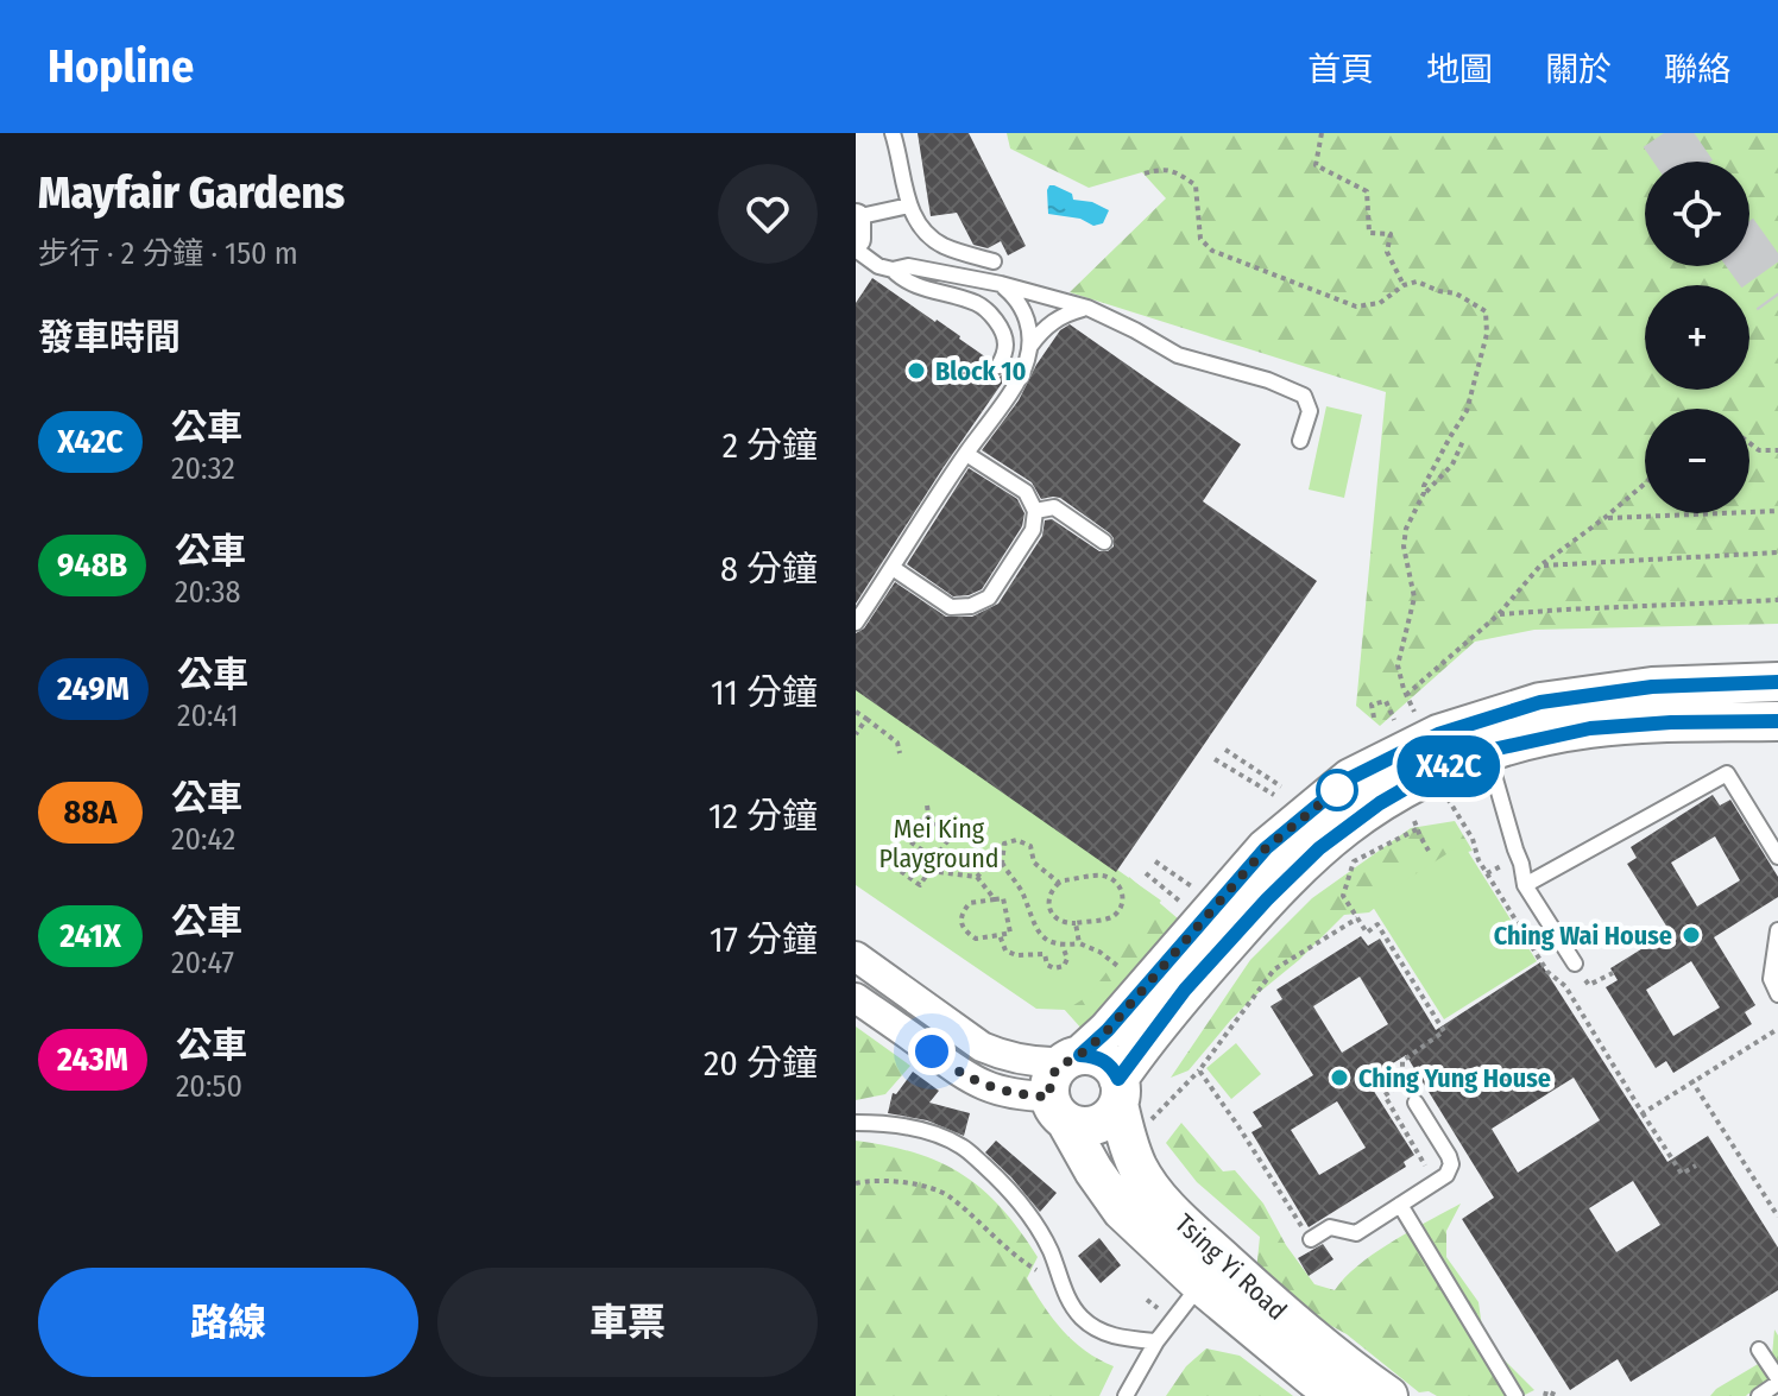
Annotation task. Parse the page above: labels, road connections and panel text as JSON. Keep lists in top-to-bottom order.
{
  "streets": {
    "main road": ["Tsing Yi Road"]
  },
  "parks": ["Mei King Playground"],
  "places": ["Block 10", "Ching Wai House", "Ching Yung House"],
  "lines": ["bus line X42C"],
  "page": {
    "header": "Hopline",
    "nav": [
      "首頁",
      "地圖",
      "關於",
      "聯絡"
    ],
    "heading": [
      ["Mayfair Gardens", "步行 · 2 分鐘 · 150 m"],
      "發車時間"
    ],
    "on_map": "X42C",
    "map_buttons": ["+", "−"],
    "list": [
      {
        "mark": "X42C",
        "name": "公車",
        "note": "20:32",
        "value": "2 分鐘"
      },
      {
        "mark": "948B",
        "name": "公車",
        "note": "20:38",
        "value": "8 分鐘"
      },
      {
        "mark": "249M",
        "name": "公車",
        "note": "20:41",
        "value": "11 分鐘"
      },
      {
        "mark": "88A",
        "name": "公車",
        "note": "20:42",
        "value": "12 分鐘"
      },
      {
        "mark": "241X",
        "name": "公車",
        "note": "20:47",
        "value": "17 分鐘"
      },
      {
        "mark": "243M",
        "name": "公車",
        "note": "20:50",
        "value": "20 分鐘"
      }
    ],
    "buttons": ["路線", "車票"]
  }
}
